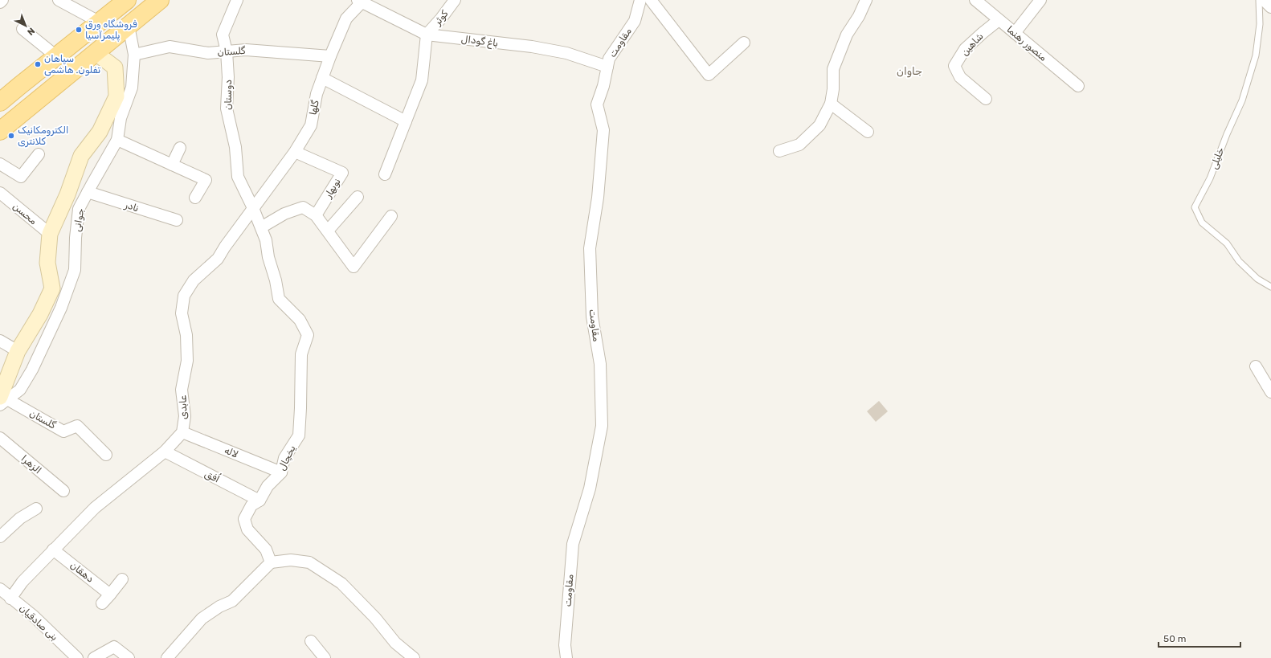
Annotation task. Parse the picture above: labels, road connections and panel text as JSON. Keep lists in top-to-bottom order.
{
  "streets": {
    "street": [
      "کوثر",
      "باغ گودال",
      "مقاومت",
      "منصور رهنما",
      "شاهین",
      "گلستان",
      "دوستان",
      "گلها",
      "نوبهار",
      "نادر",
      "محسن",
      "جوانی",
      "عابدی",
      "لاله",
      "یخچال",
      "الزهرا",
      "اُفق",
      "دهقان",
      "بنی صادقیان"
    ],
    "lane": ["خلیلی"]
  },
  "crossings": [
    ["کوثر", "باغ گودال"],
    ["باغ گودال", "مقاومت"],
    ["باغ گودال", "گلها"],
    ["منصور رهنما", "شاهین"],
    ["گلستان", "دوستان"],
    ["گلستان", "گلها"],
    ["گلستان", "جوانی"],
    ["دوستان", "گلها"],
    ["دوستان", "عابدی"],
    ["دوستان", "یخچال"],
    ["گلها", "نوبهار"],
    ["گلها", "عابدی"],
    ["گلها", "یخچال"],
    ["نادر", "جوانی"],
    ["محسن", "جوانی"],
    ["عابدی", "لاله"],
    ["عابدی", "یخچال"],
    ["عابدی", "اُفق"],
    ["عابدی", "دهقان"],
    ["عابدی", "بنی صادقیان"],
    ["لاله", "یخچال"],
    ["یخچال", "اُفق"]
  ],
  "districts": ["جاوان"],
  "places": ["فروشگاه ورق پلیمرآسیا", "سپاهان تفلون. هاشمی", "الکترومکانیک کلانتری"],
  "scale_bar": "50 m",
  "north": "bottom right"
}
